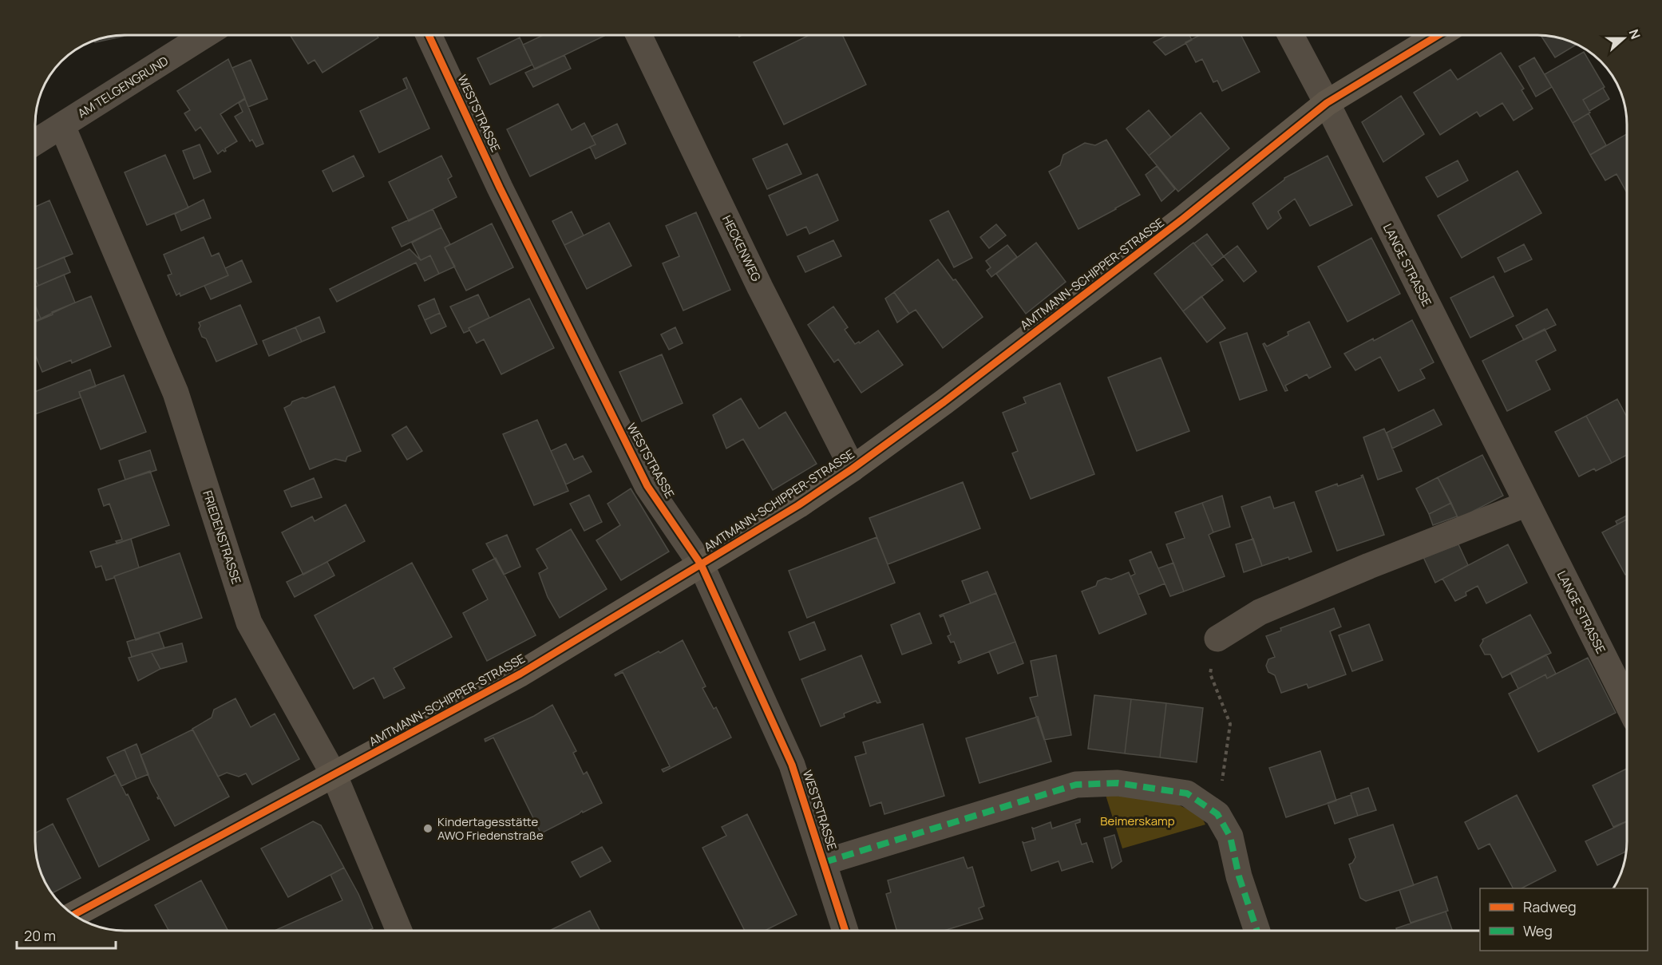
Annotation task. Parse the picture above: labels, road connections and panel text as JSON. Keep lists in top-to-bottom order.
{
  "streets": {
    "street": [
      "AM TELGENGRUND",
      "WESTSTRASSE",
      "HECKENWEG",
      "LANGE STRASSE",
      "AMTMANN-SCHIPPER-STRASSE",
      "FRIEDENSTRASSE"
    ]
  },
  "crossings": [
    ["AM TELGENGRUND", "FRIEDENSTRASSE"],
    ["WESTSTRASSE", "AMTMANN-SCHIPPER-STRASSE"],
    ["HECKENWEG", "AMTMANN-SCHIPPER-STRASSE"],
    ["LANGE STRASSE", "AMTMANN-SCHIPPER-STRASSE"],
    ["AMTMANN-SCHIPPER-STRASSE", "FRIEDENSTRASSE"]
  ],
  "parks": ["Beimerskamp"],
  "places": ["Kindertagesstätte AWO Friedenstraße"],
  "legend": ["Radweg", "Weg"],
  "scale_bar": "20 m",
  "north": "right"
}
